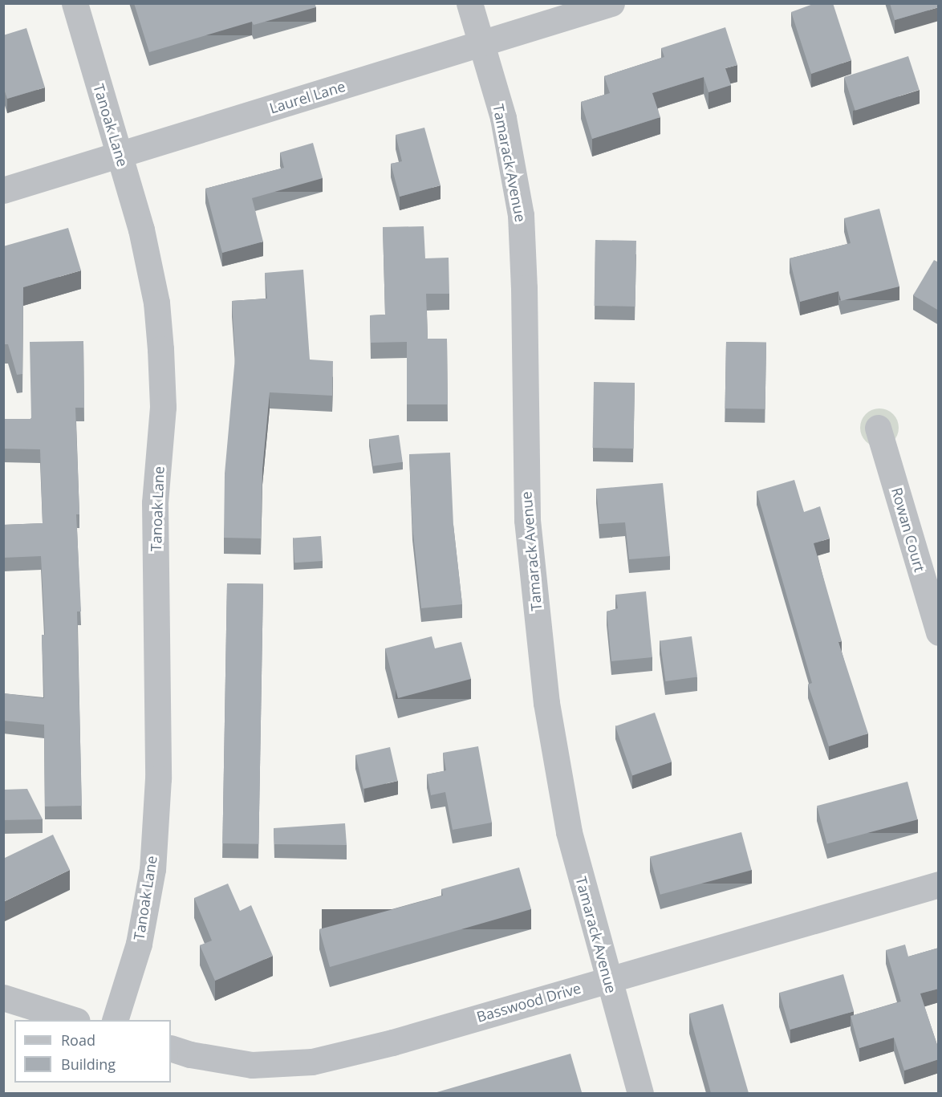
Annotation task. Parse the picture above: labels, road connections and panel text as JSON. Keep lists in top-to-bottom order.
{
  "streets": {
    "street": [
      "Laurel Lane",
      "Tanoak Lane",
      "Tamarack Avenue",
      "Rowan Court",
      "Basswood Drive"
    ]
  },
  "crossings": [
    ["Laurel Lane", "Tanoak Lane"],
    ["Laurel Lane", "Tamarack Avenue"],
    ["Tamarack Avenue", "Basswood Drive"]
  ],
  "legend": ["Road", "Building"]
}
